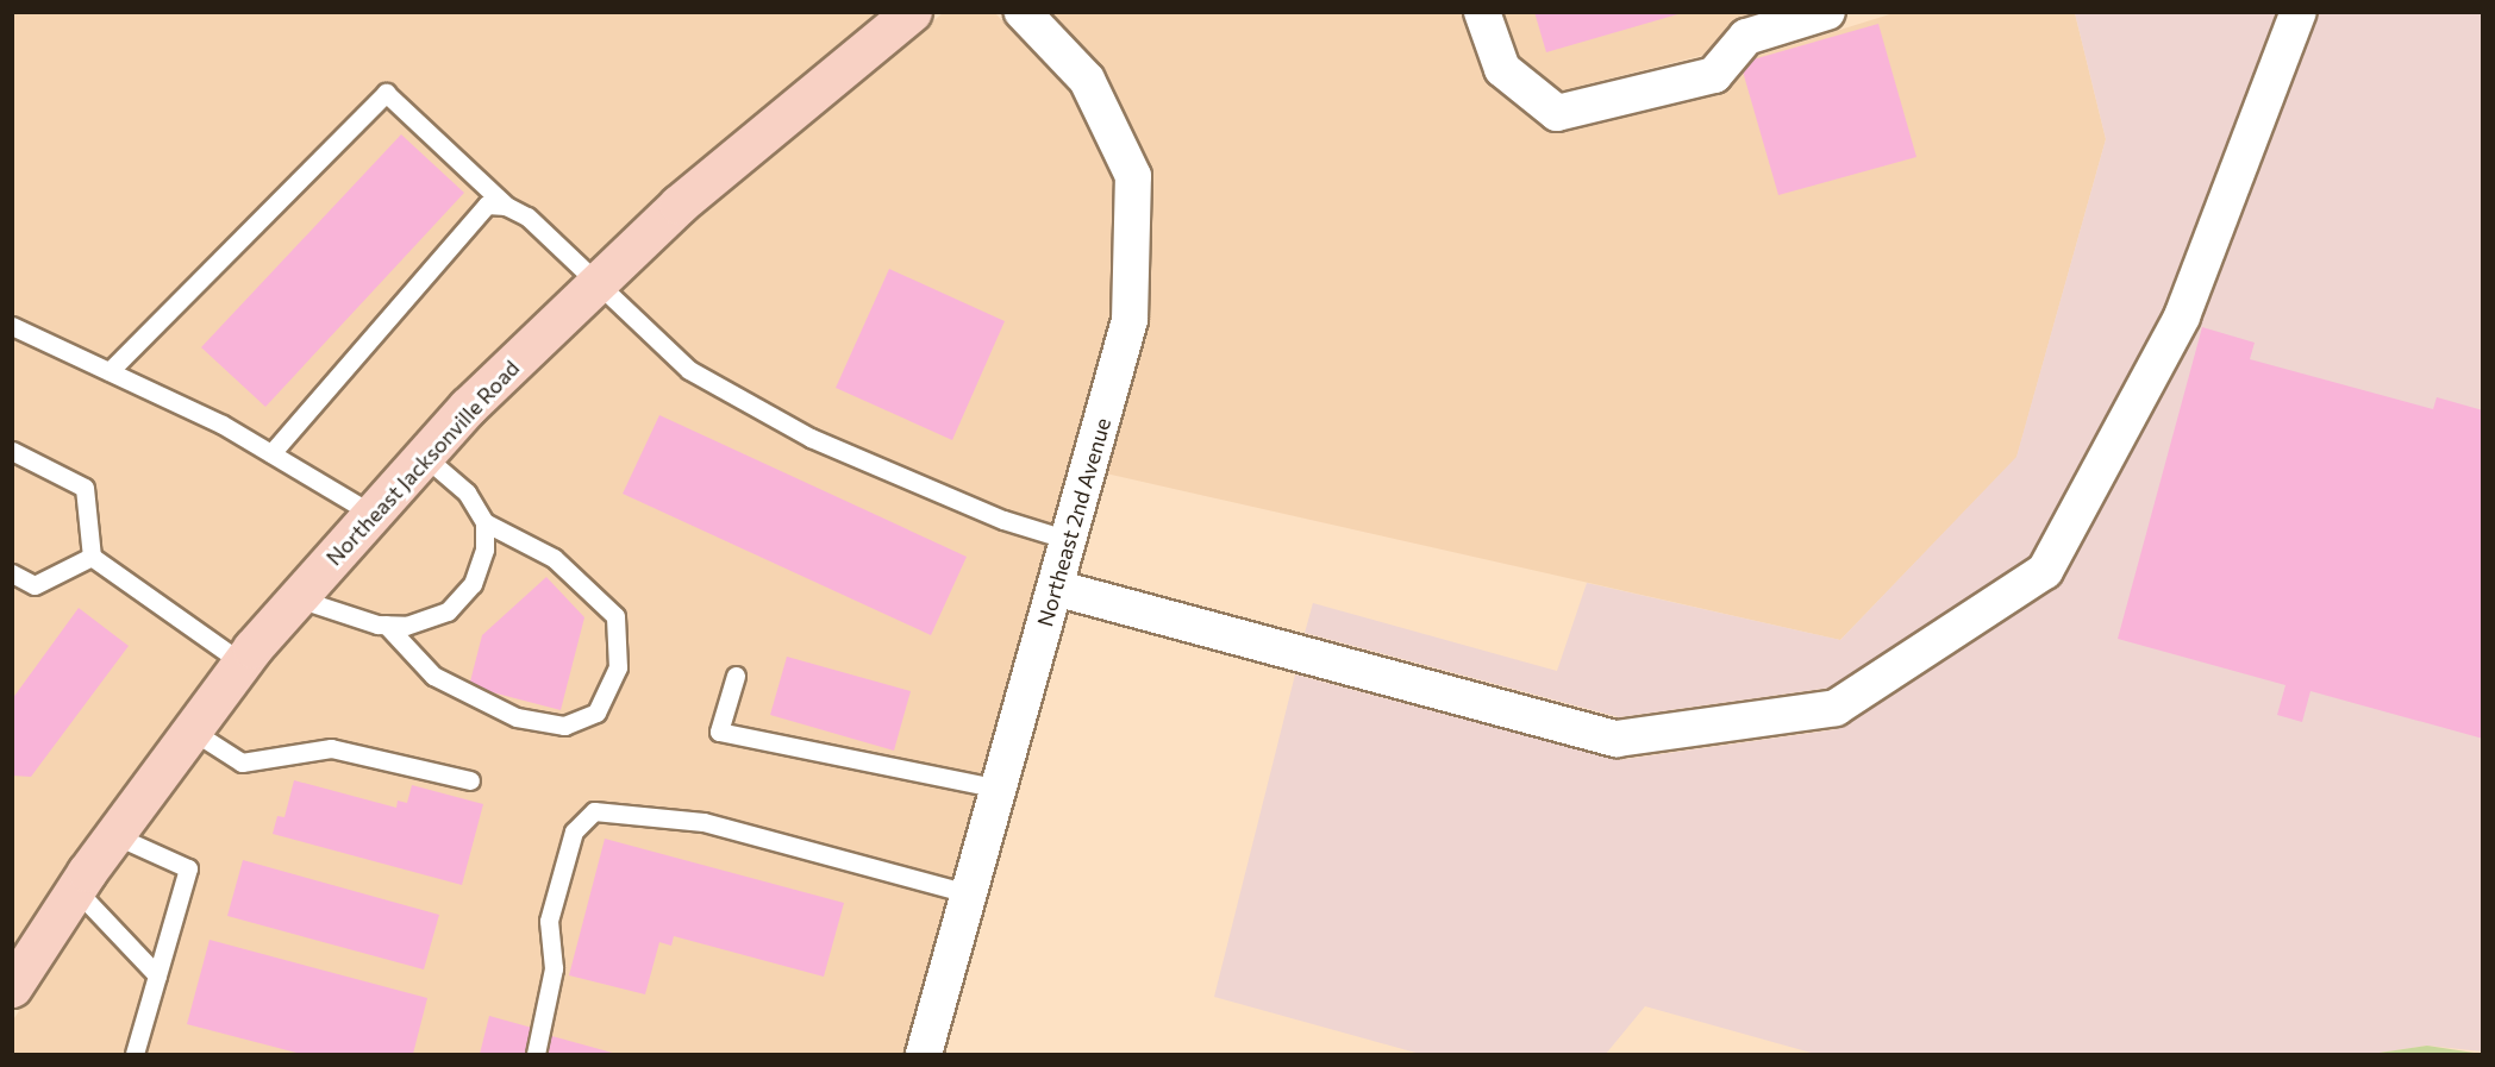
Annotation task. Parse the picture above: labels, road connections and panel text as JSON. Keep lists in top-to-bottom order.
{
  "streets": {
    "street": ["Northeast Jacksonville Road", "Northeast 2nd Avenue"]
  }
}
